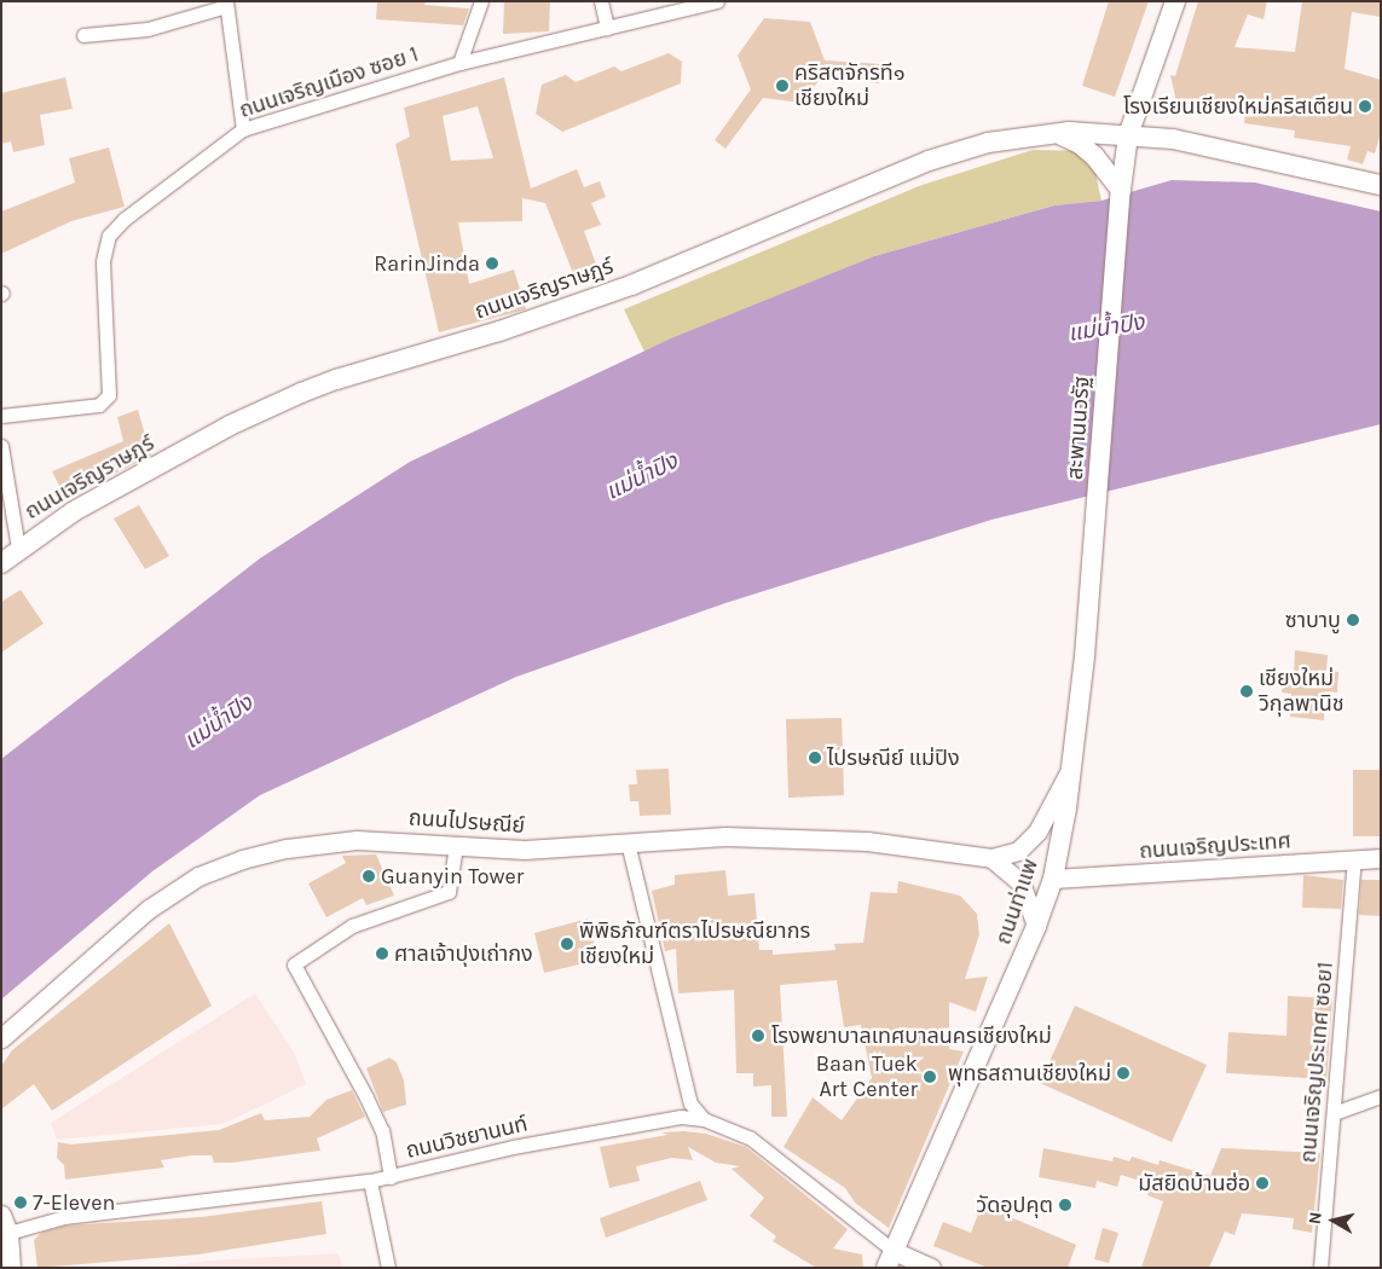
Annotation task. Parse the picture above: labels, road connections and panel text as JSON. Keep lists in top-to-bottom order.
{
  "streets": {
    "main road": ["ถนนเจริญราษฎร์", "สะพานนวรัฐ", "ถนนท่าแพ"],
    "street": [
      "ถนนเจริญเมือง ซอย 1",
      "ถนนไปรษณีย์",
      "ถนนเจริญประเทศ",
      "ถนนเจริญประเทศ ซอย1",
      "ถนนวิชยานนท์"
    ]
  },
  "crossings": [
    ["ถนนเจริญราษฎร์", "สะพานนวรัฐ"],
    ["สะพานนวรัฐ", "ถนนท่าแพ"],
    ["ถนนไปรษณีย์", "ถนนท่าแพ"],
    ["ถนนเจริญประเทศ", "ถนนท่าแพ"],
    ["ถนนเจริญประเทศ", "ถนนเจริญประเทศ ซอย1"],
    ["ถนนท่าแพ", "ถนนวิชยานนท์"]
  ],
  "water": ["แม่น้ำปิง"],
  "places": [
    "คริสตจักรที๑ เชียงใหม่",
    "โรงเรียนเชียงใหม่คริสเตียน",
    "RarinJinda",
    "ซาบาบู",
    "เชียงใหม่ วิกุลพานิช",
    "ไปรษณีย์ แม่ปิง",
    "Guanyin Tower",
    "พิพิธภัณฑ์ตราไปรษณียากร เชียงใหม่",
    "ศาลเจ้าปุงเถ่ากง",
    "โรงพยาบาลเทศบาลนครเชียงใหม่",
    "พุทธสถานเชียงใหม่",
    "Baan Tuek Art Center",
    "มัสยิดบ้านฮ่อ",
    "7-Eleven",
    "วัดอุปคุต"
  ],
  "north": "left"
}
